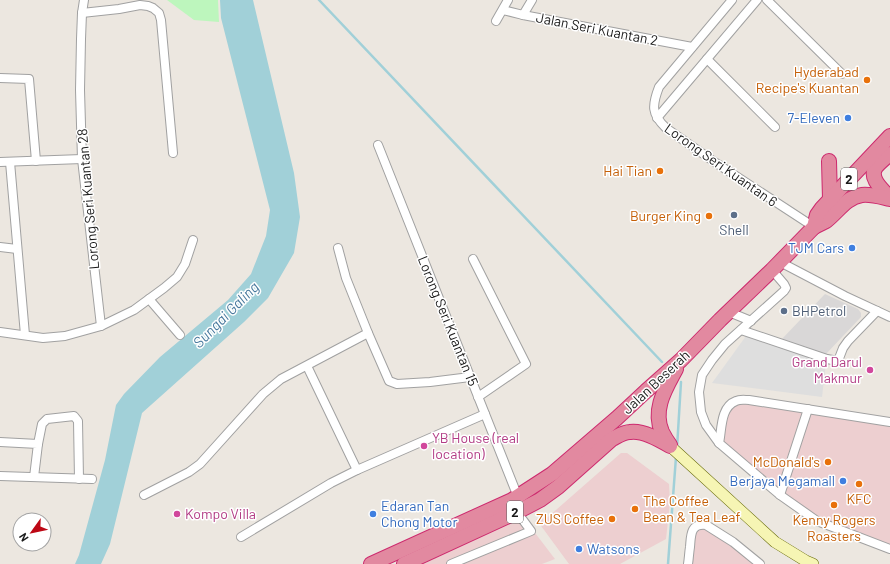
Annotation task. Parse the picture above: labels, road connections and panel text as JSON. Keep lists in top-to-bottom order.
{
  "streets": {
    "highway": ["2", "Jalan Beserah"],
    "street": [
      "Jalan Seri Kuantan 2",
      "Lorong Seri Kuantan 6",
      "Lorong Seri Kuantan 28",
      "Lorong Seri Kuantan 15"
    ]
  },
  "crossings": [
    ["Jalan Seri Kuantan 2", "Lorong Seri Kuantan 6"],
    ["Lorong Seri Kuantan 6", "2"],
    ["Lorong Seri Kuantan 6", "Jalan Beserah"],
    ["2", "Jalan Beserah"],
    ["Lorong Seri Kuantan 15", "Jalan Beserah"]
  ],
  "water": ["Sungai Galing"],
  "places": [
    "Hyderabad Recipe's Kuantan",
    "7-Eleven",
    "Hai Tian",
    "Shell",
    "Burger King",
    "TJM Cars",
    "BHPetrol",
    "Grand Darul Makmur",
    "YB House (real location)",
    "McDonald's",
    "Berjaya Megamall",
    "KFC",
    "Kenny Rogers Roasters",
    "The Coffee Bean & Tea Leaf",
    "Kompo Villa",
    "Edaran Tan Chong Motor",
    "ZUS Coffee",
    "Watsons"
  ],
  "north": "bottom left"
}
